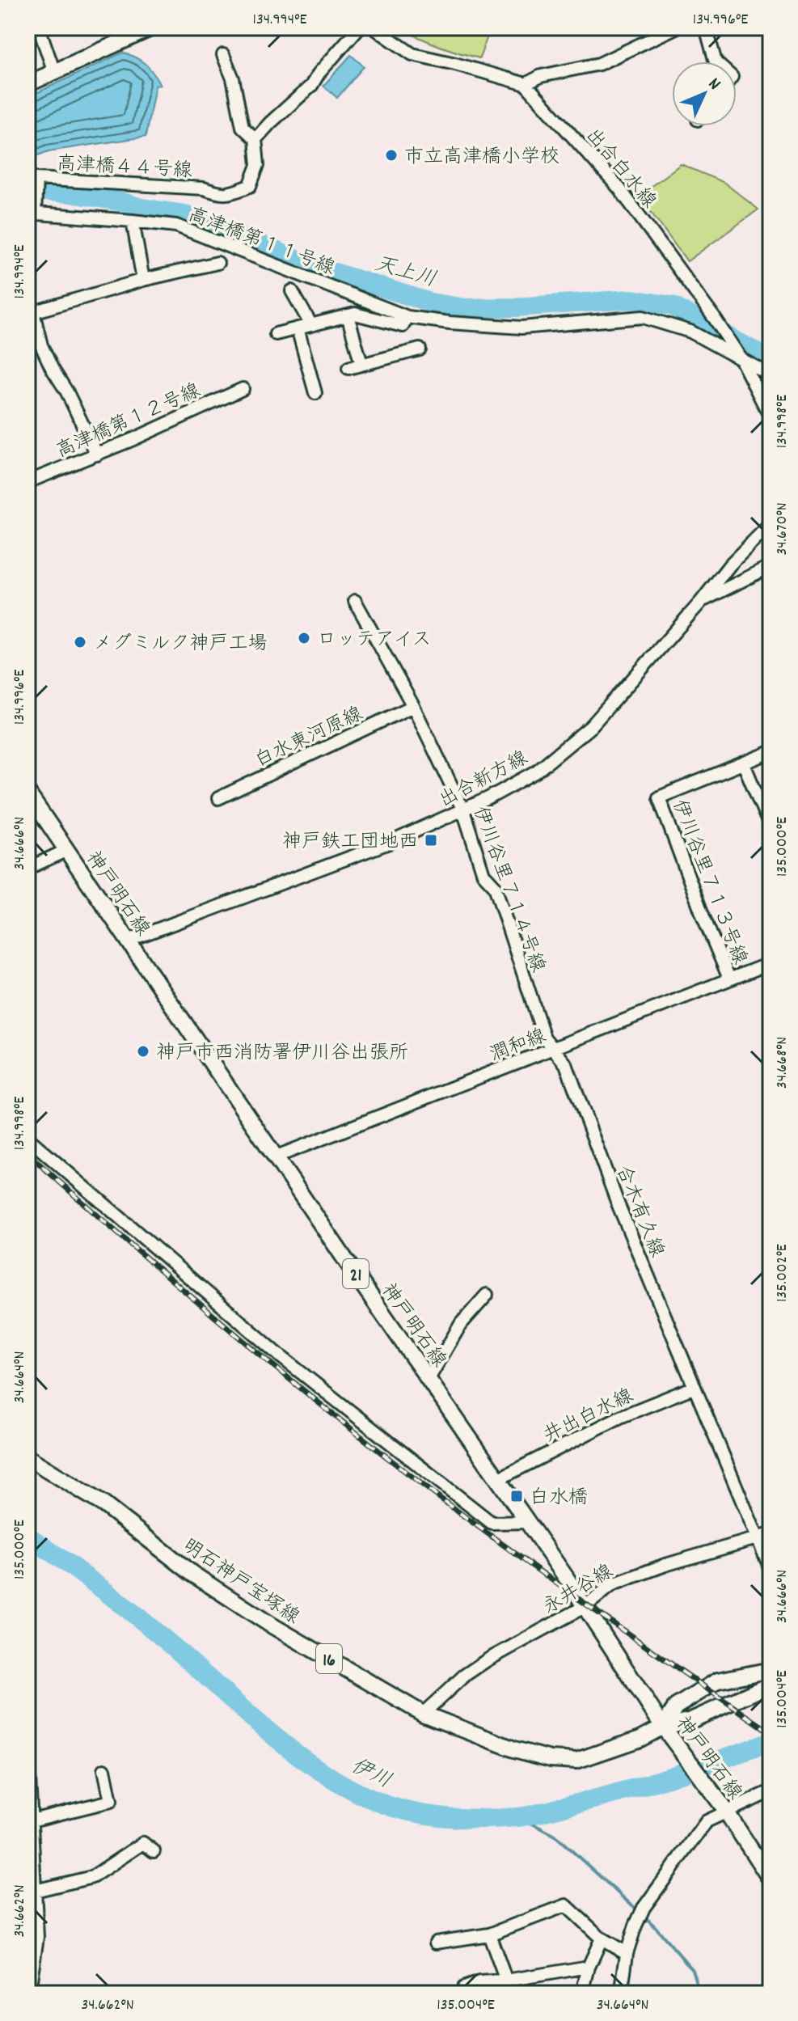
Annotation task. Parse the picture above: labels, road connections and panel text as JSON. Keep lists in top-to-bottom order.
{
  "streets": {
    "main road": [
      "神戸明石線",
      "21",
      "明石神戸宝塚線",
      "16"
    ],
    "street": [
      "高津橋４４号線",
      "出合白水線",
      "高津橋第１１号線",
      "高津橋第１２号線",
      "白水東河原線",
      "出合新方線",
      "伊川谷里７１３号線",
      "伊川谷里７１４号線",
      "潤和線",
      "合木有久線",
      "井出白水線",
      "永井谷線"
    ]
  },
  "crossings": [
    ["出合白水線", "高津橋第１１号線"],
    ["白水東河原線", "伊川谷里７１４号線"],
    ["出合新方線", "伊川谷里７１４号線"],
    ["出合新方線", "神戸明石線"],
    ["伊川谷里７１３号線", "潤和線"],
    ["伊川谷里７１４号線", "潤和線"],
    ["伊川谷里７１４号線", "合木有久線"],
    ["神戸明石線", "潤和線"],
    ["神戸明石線", "井出白水線"],
    ["神戸明石線", "明石神戸宝塚線"],
    ["神戸明石線", "永井谷線"],
    ["潤和線", "合木有久線"],
    ["合木有久線", "井出白水線"],
    ["合木有久線", "永井谷線"],
    ["明石神戸宝塚線", "永井谷線"]
  ],
  "water": ["天上川", "伊川"],
  "places": {
    "other": [
      "市立高津橋小学校",
      "ロッテアイス",
      "メグミルク神戸工場",
      "神戸市西消防署伊川谷出張所"
    ],
    "transit": ["神戸鉄工団地西", "白水橋"]
  },
  "north": "top right",
  "coordinates": [
    "134.994°E",
    "134.996°E",
    "134.998°E",
    "34.670°N",
    "34.666°N",
    "135.000°E",
    "34.668°N",
    "135.002°E",
    "34.664°N",
    "135.004°E",
    "34.662°N"
  ]
}
